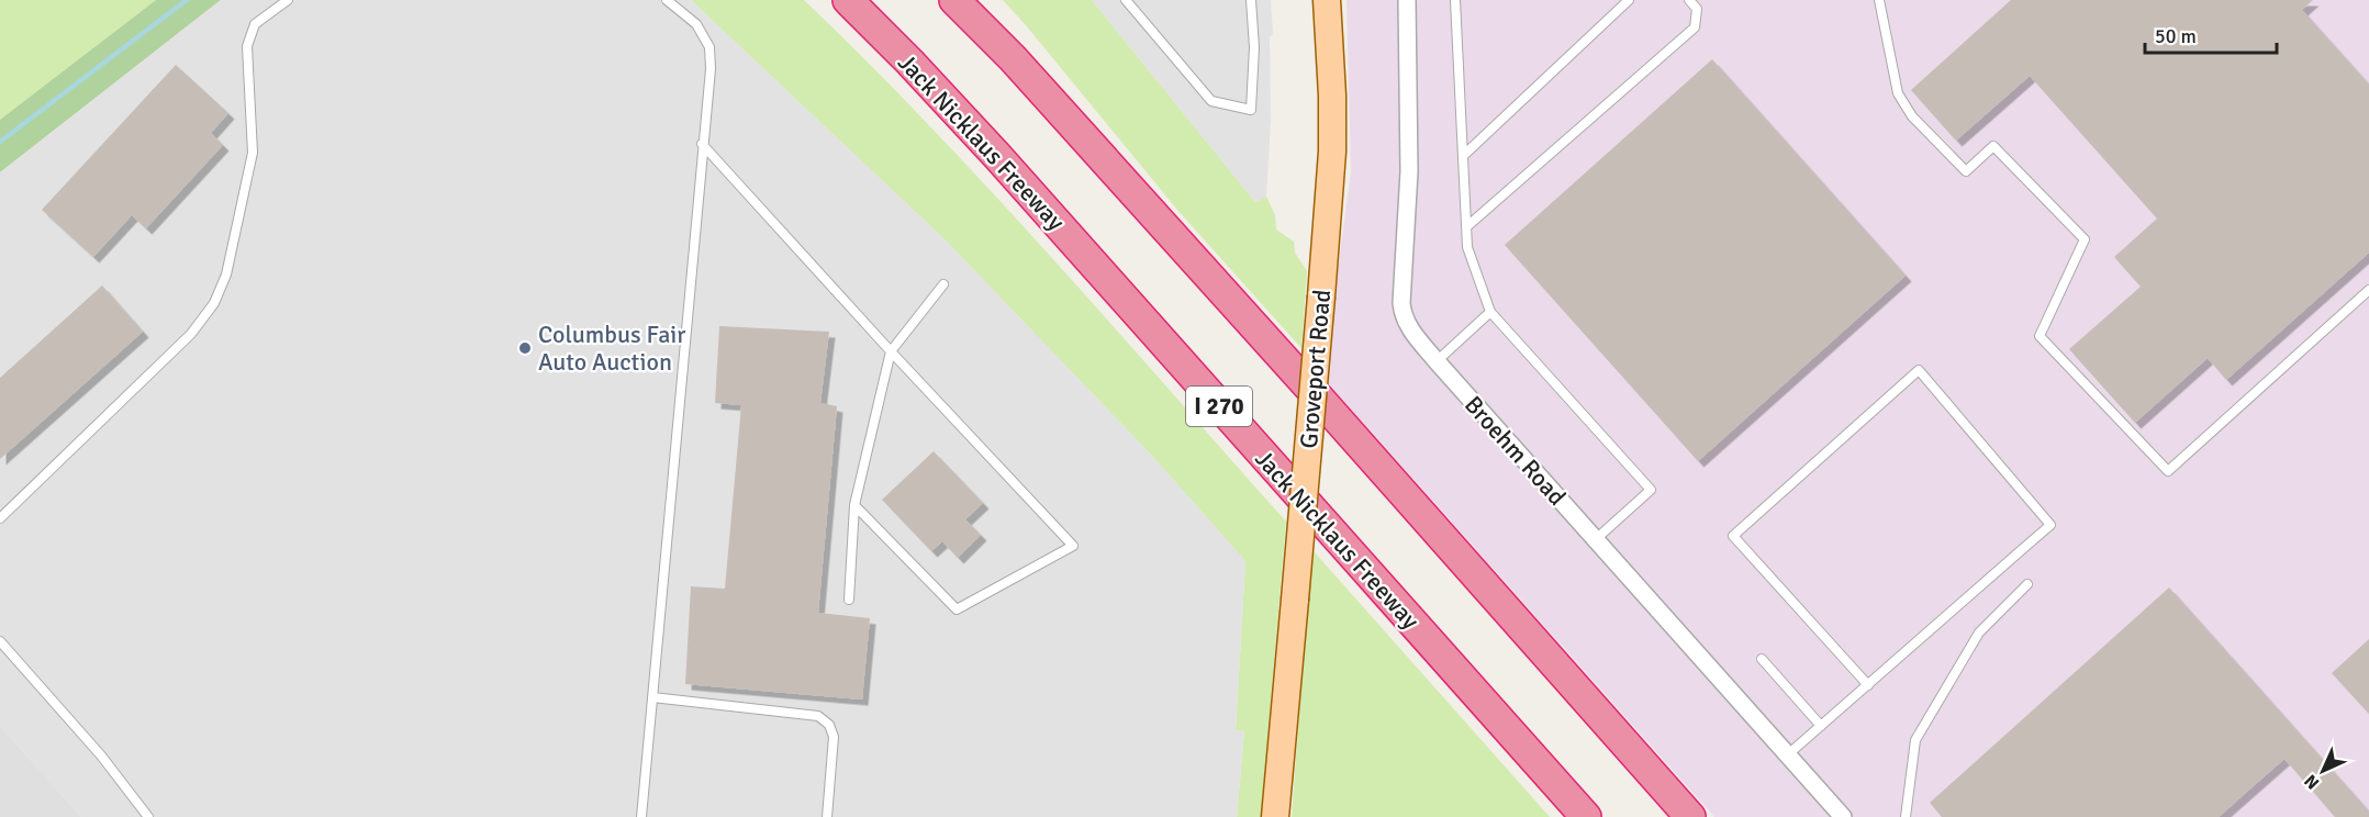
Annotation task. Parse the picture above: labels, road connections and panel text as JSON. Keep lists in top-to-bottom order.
{
  "streets": {
    "highway": ["Jack Nicklaus Freeway", "I 270"],
    "main road": ["Groveport Road"],
    "street": ["Broehm Road"]
  },
  "places": ["Columbus Fair Auto Auction"],
  "scale_bar": "50 m",
  "north": "bottom left"
}
